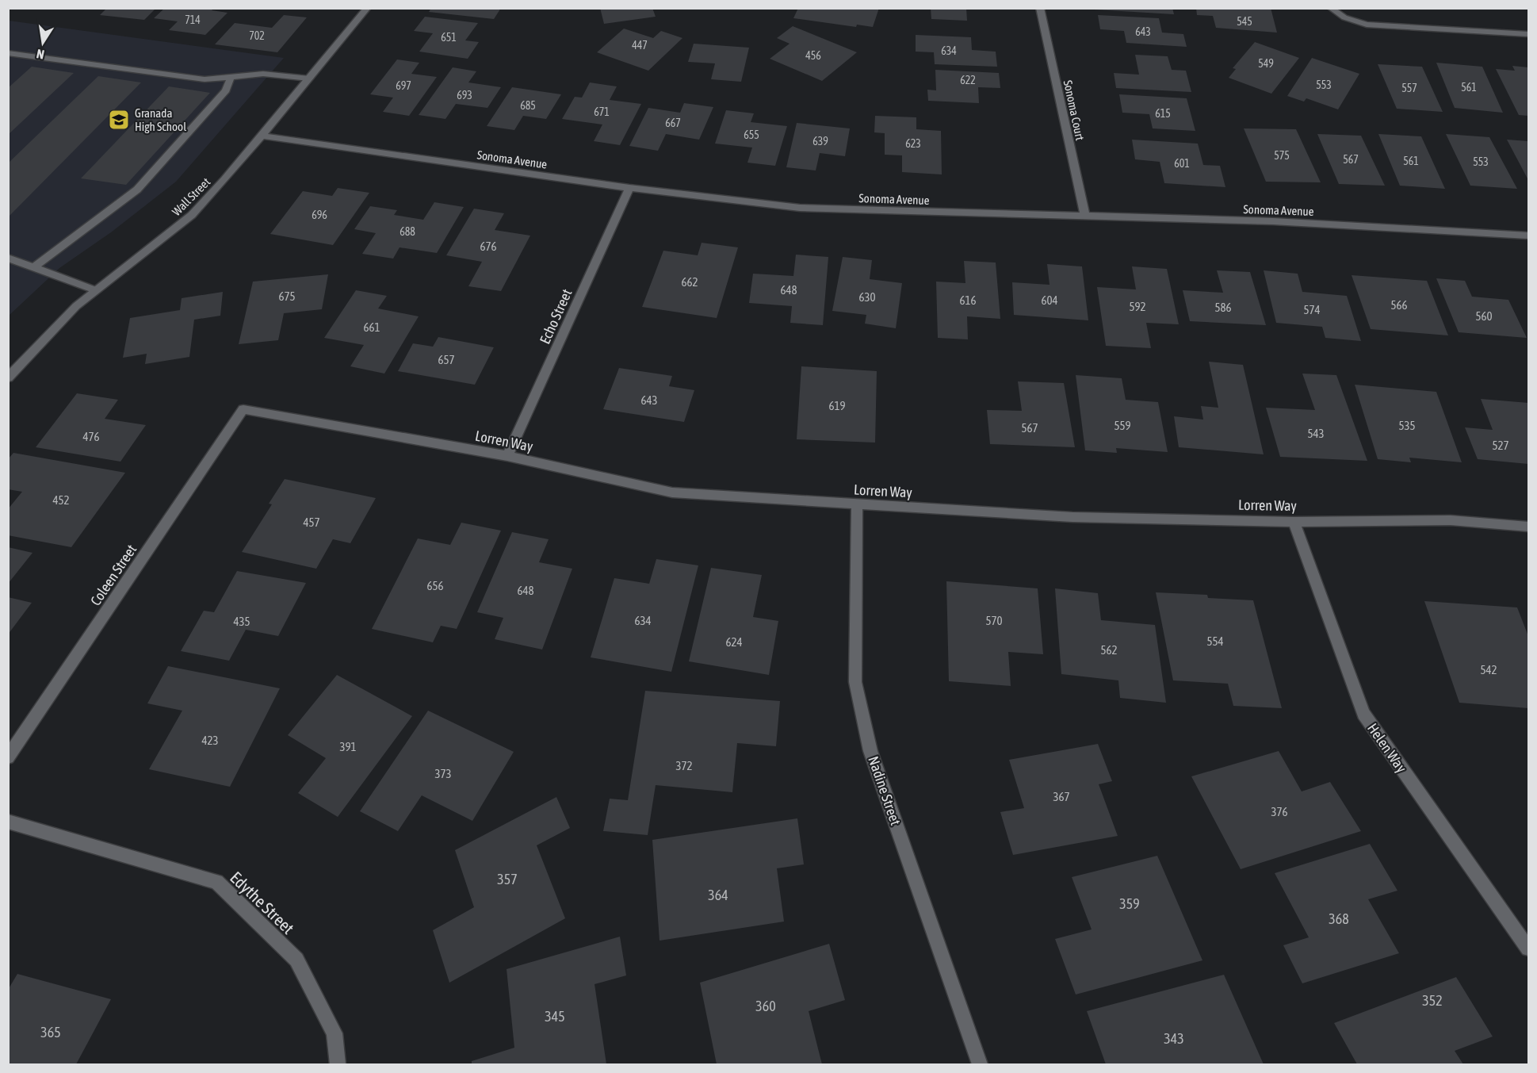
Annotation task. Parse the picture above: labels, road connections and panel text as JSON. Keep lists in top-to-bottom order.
{
  "streets": {
    "street": [
      "Sonoma Court",
      "Sonoma Avenue",
      "Wall Street",
      "Echo Street",
      "Lorren Way",
      "Coleen Street",
      "Helen Way",
      "Nadine Street",
      "Edythe Street"
    ]
  },
  "crossings": [
    ["Sonoma Court", "Sonoma Avenue"],
    ["Sonoma Avenue", "Wall Street"],
    ["Sonoma Avenue", "Echo Street"],
    ["Echo Street", "Lorren Way"],
    ["Lorren Way", "Coleen Street"],
    ["Lorren Way", "Helen Way"],
    ["Lorren Way", "Nadine Street"]
  ],
  "places": {
    "school or university": ["Granada High School"]
  },
  "house_numbers": [
    "714",
    "545",
    "643",
    "702",
    "651",
    "447",
    "634",
    "456",
    "549",
    "622",
    "553",
    "697",
    "561",
    "557",
    "693",
    "685",
    "671",
    "615",
    "667",
    "655",
    "639",
    "623",
    "575",
    "567",
    "561",
    "553",
    "601",
    "696",
    "688",
    "676",
    "662",
    "648",
    "675",
    "630",
    "616",
    "604",
    "566",
    "592",
    "586",
    "574",
    "560",
    "661",
    "657",
    "643",
    "619",
    "559",
    "535",
    "567",
    "543",
    "476",
    "527",
    "452",
    "457",
    "656",
    "648",
    "634",
    "570",
    "435",
    "554",
    "624",
    "562",
    "542",
    "423",
    "391",
    "372",
    "373",
    "367",
    "376",
    "357",
    "364",
    "359",
    "368",
    "352",
    "360",
    "345",
    "365",
    "343"
  ],
  "north": "bottom"
}
